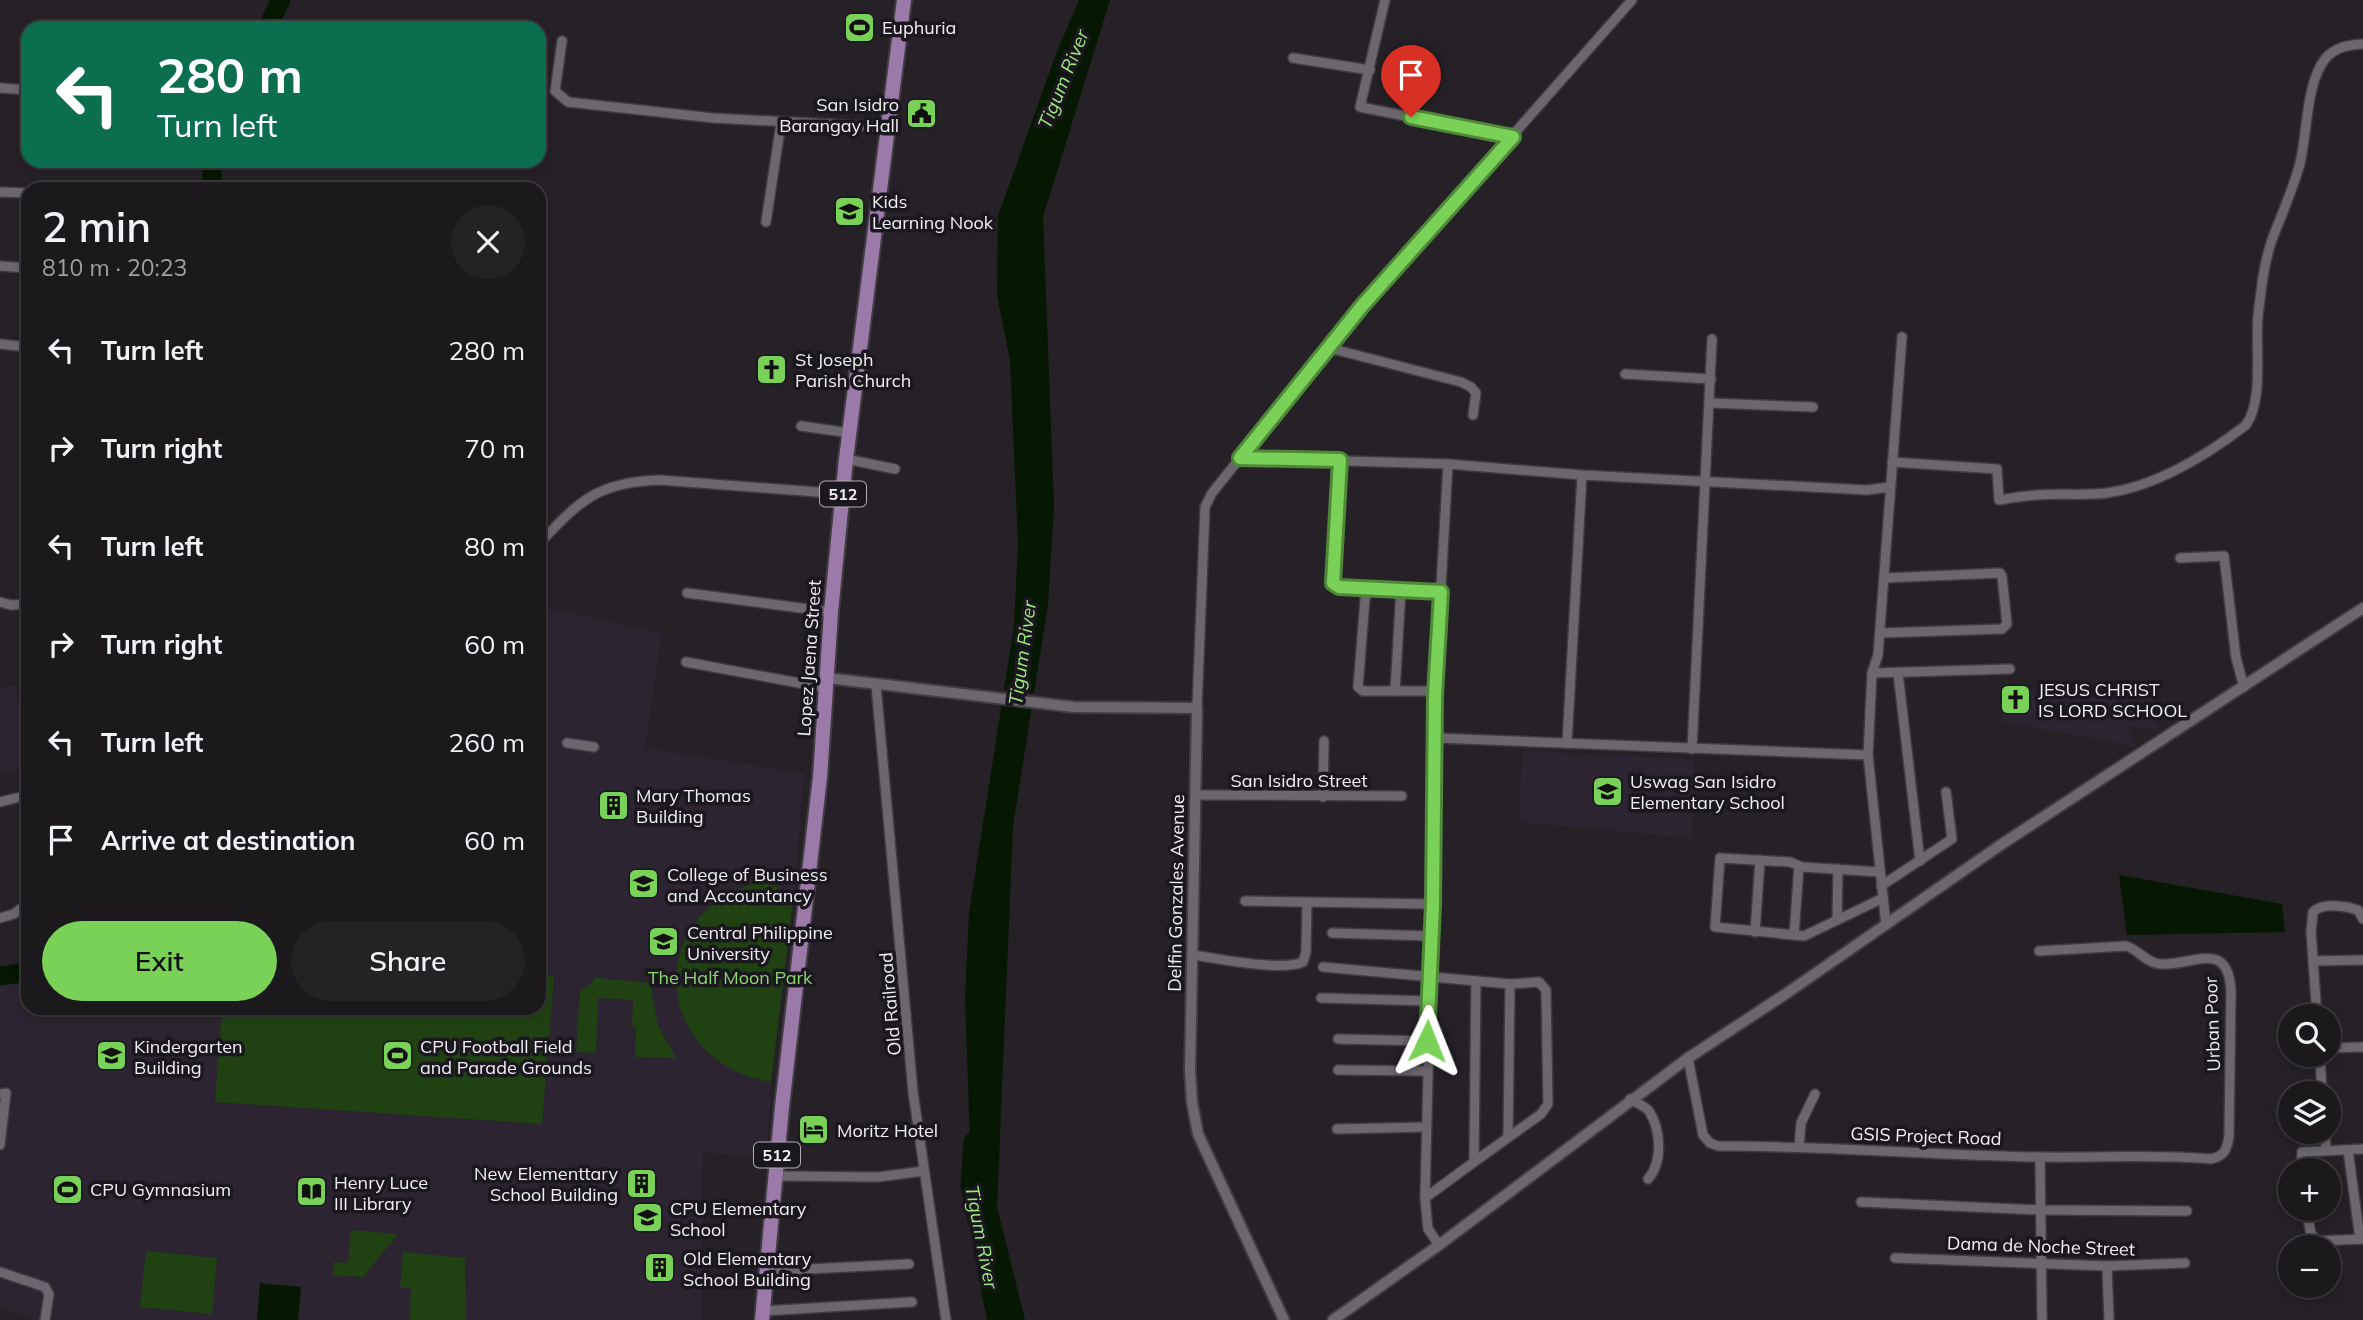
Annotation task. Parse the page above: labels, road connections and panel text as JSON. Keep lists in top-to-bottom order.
{
  "streets": {
    "main road": ["512", "Lopez Jaena Street"],
    "street": [
      "San Isidro Street",
      "Delfin Gonzales Avenue",
      "Old Railroad",
      "Urban Poor",
      "GSIS Project Road",
      "Dama de Noche Street"
    ]
  },
  "crossings": [
    ["San Isidro Street", "Delfin Gonzales Avenue"],
    ["Urban Poor", "GSIS Project Road"]
  ],
  "water": ["Tigum River"],
  "parks": ["The Half Moon Park"],
  "places": {
    "sports": ["Euphuria", "CPU Football Field and Parade Grounds", "CPU Gymnasium"],
    "public building": ["San Isidro Barangay Hall"],
    "school or university": [
      "Kids Learning Nook",
      "Uswag San Isidro Elementary School",
      "College of Business and Accountancy",
      "Central Philippine University",
      "Kindergarten Building",
      "CPU Elementary School"
    ],
    "church": ["St Joseph Parish Church", "JESUS CHRIST IS LORD SCHOOL"],
    "building": ["Mary Thomas Building", "New Elementtary School Building", "Old Elementary School Building"],
    "hotel": ["Moritz Hotel"],
    "library": ["Henry Luce III Library"]
  },
  "page": {
    "turn": ["280 m", "Turn left"],
    "heading": ["2 min", "810 m · 20:23"],
    "list": [
      {
        "name": "Turn left",
        "value": "280 m"
      },
      {
        "name": "Turn right",
        "value": "70 m"
      },
      {
        "name": "Turn left",
        "value": "80 m"
      },
      {
        "name": "Turn right",
        "value": "60 m"
      },
      {
        "name": "Turn left",
        "value": "260 m"
      },
      {
        "name": "Arrive at destination",
        "value": "60 m"
      }
    ],
    "buttons": ["Exit", "Share"],
    "map_buttons": ["+", "−"]
  }
}
